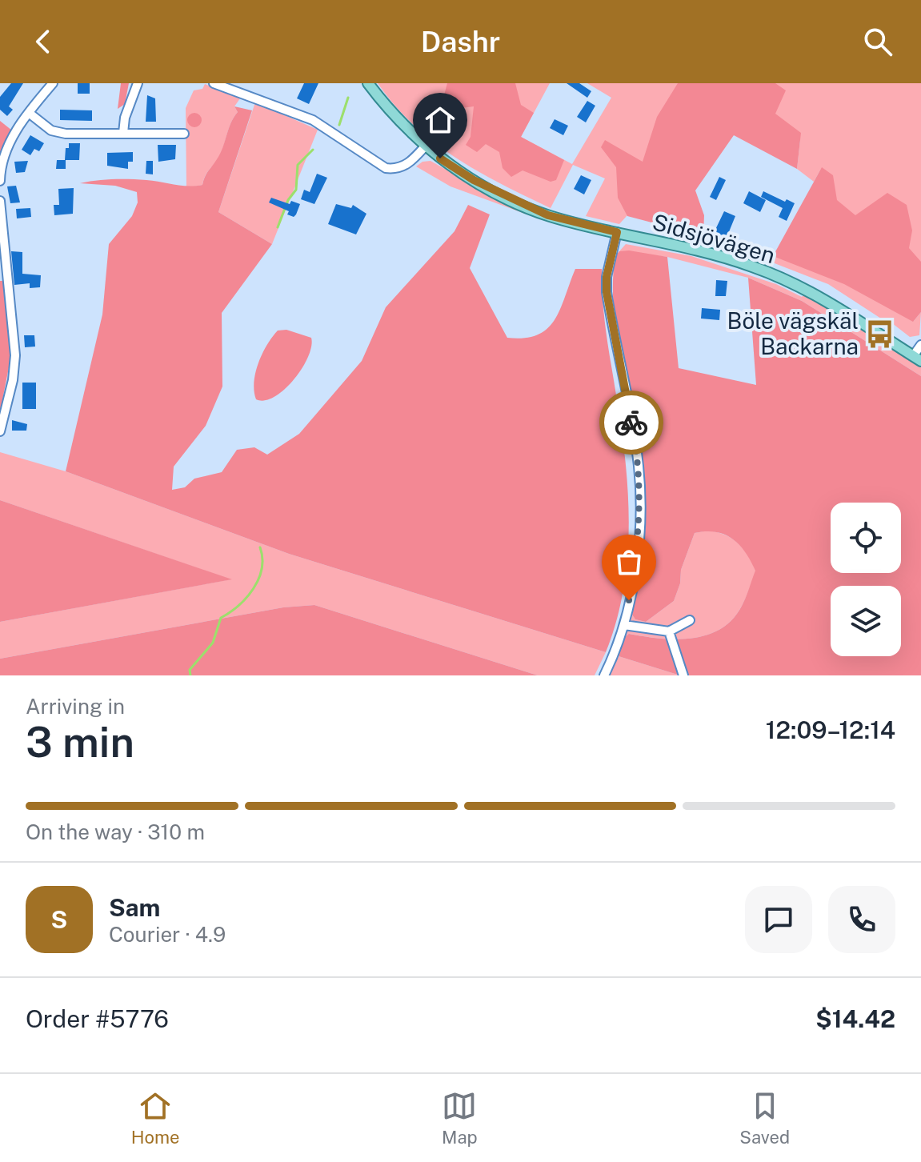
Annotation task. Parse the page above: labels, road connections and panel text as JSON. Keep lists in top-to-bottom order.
{
  "streets": {
    "main road": ["Sidsjövägen"]
  },
  "places": {
    "bus stop": ["Böle vägskäl Backarna"]
  },
  "page": {
    "header": "Dashr",
    "heading": ["3 min", "Arriving in", "12:09–12:14"],
    "panel": [
      "Sam",
      "Courier · 4.9",
      "Order #5776",
      "$14.42"
    ],
    "bar": "On the way · 310 m",
    "round": "S",
    "tabs": ["Home", "Map", "Saved"]
  }
}
